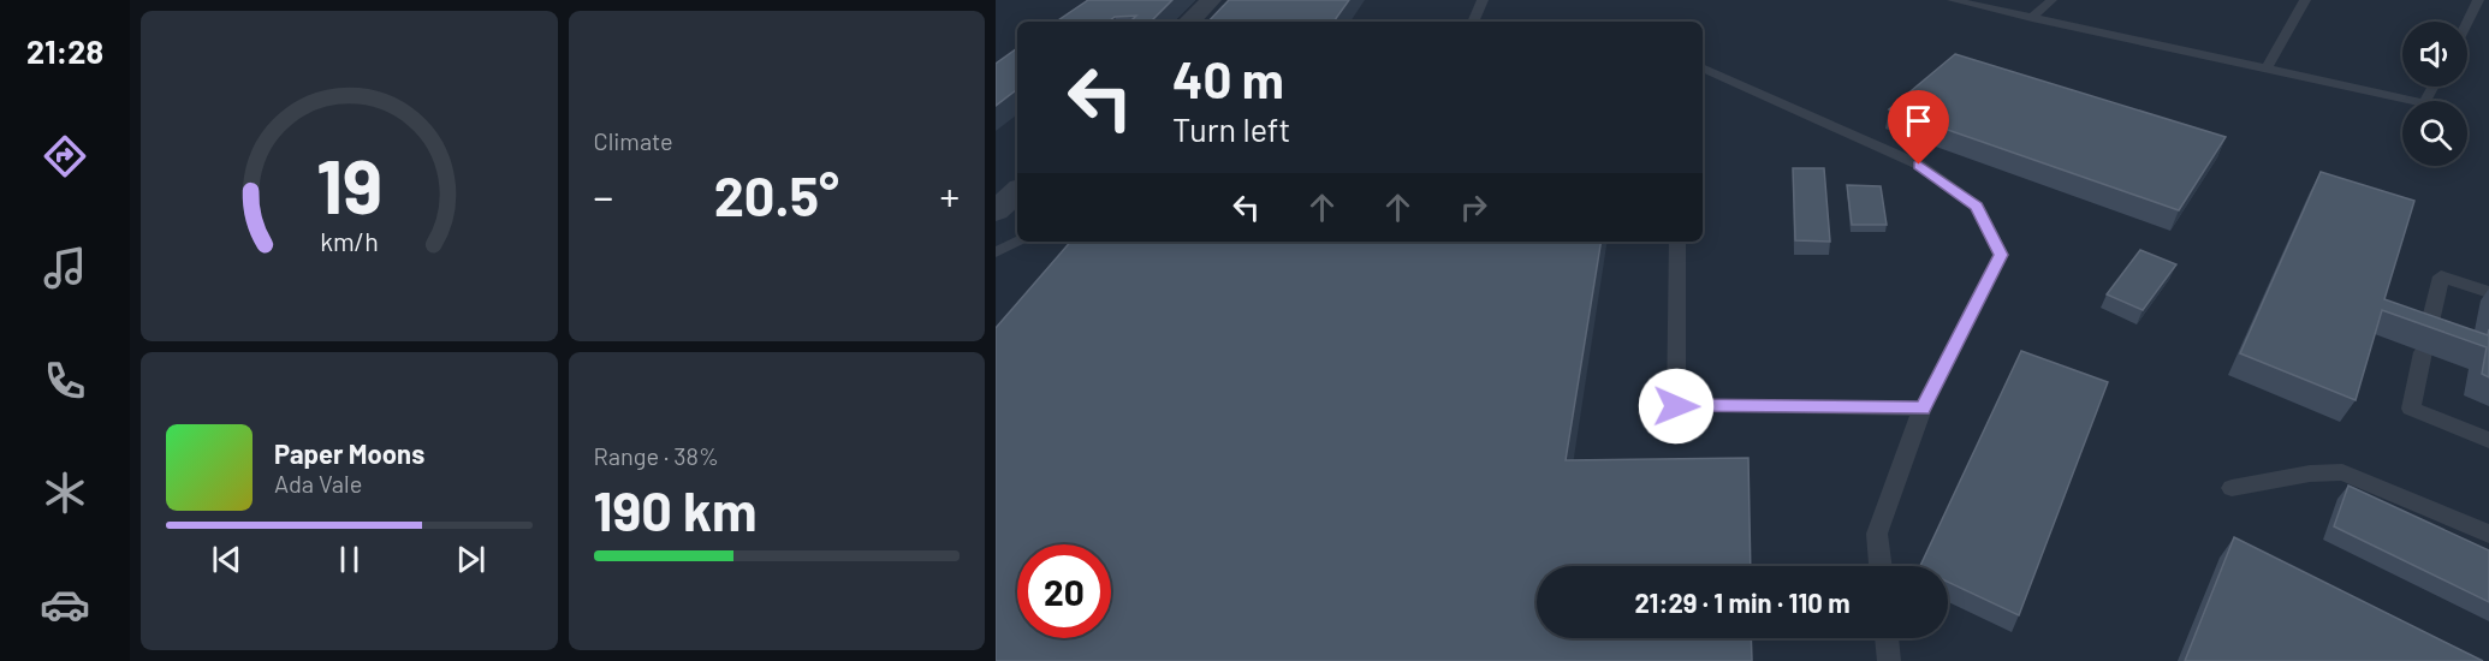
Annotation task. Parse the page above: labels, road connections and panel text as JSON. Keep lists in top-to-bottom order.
{
  "page": {
    "tabs": "21:28",
    "tile": [
      "Climate",
      ["Range · 38%", "190 km"]
    ],
    "turn": ["40 m", "Turn left"],
    "heat": ["−", "20.5°", "+"],
    "song": ["Paper Moons", "Ada Vale"],
    "limit": "20",
    "trip": "21:29 · 1 min · 110 m",
    "gauge": ["19", "km/h"]
  }
}
